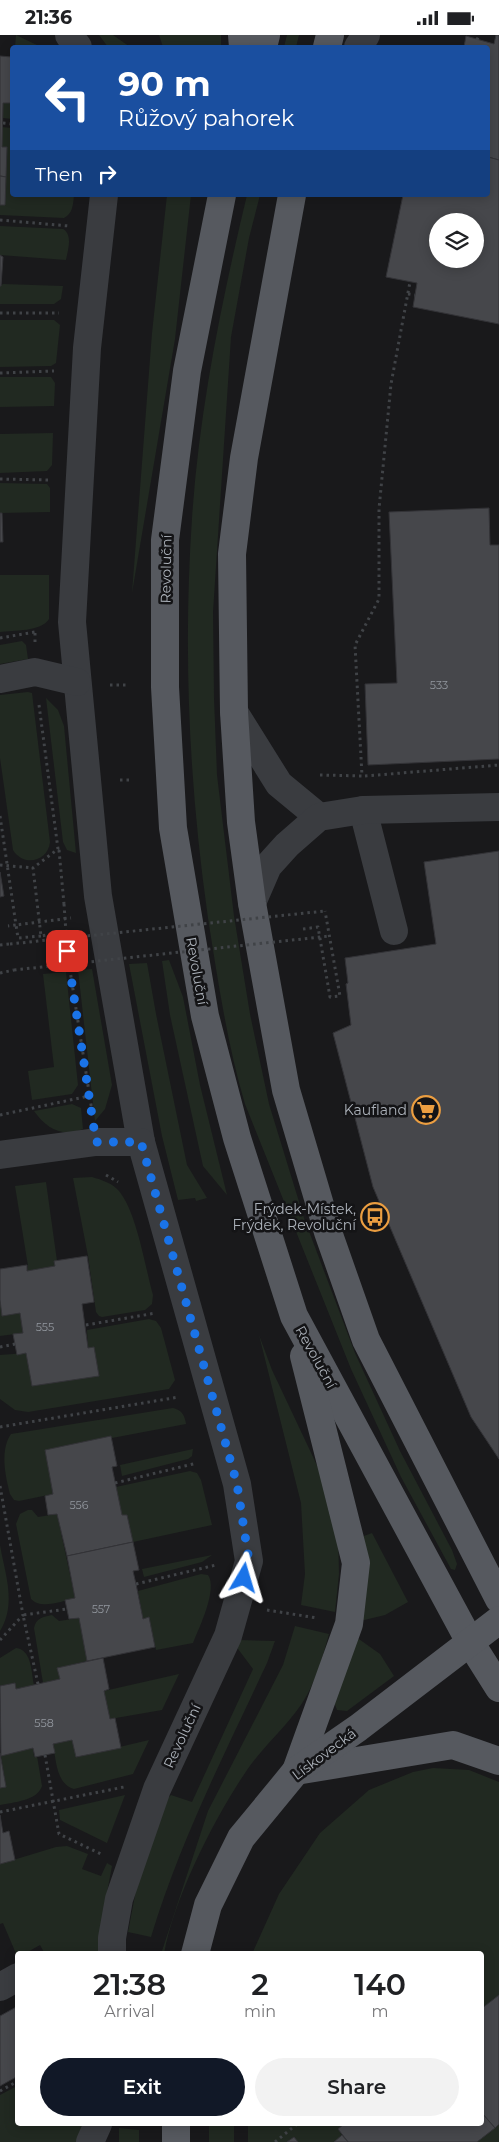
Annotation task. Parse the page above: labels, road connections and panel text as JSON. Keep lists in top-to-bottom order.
{
  "streets": {
    "main road": ["Revoluční", "Lískovecká"]
  },
  "crossings": [
    ["Revoluční", "Lískovecká"]
  ],
  "places": {
    "supermarket": ["Kaufland"],
    "bus stop": ["Frýdek-Místek, Frýdek, Revoluční"]
  },
  "house_numbers": [
    "533",
    "555",
    "556",
    "557",
    "558"
  ],
  "page": {
    "status": "21:36",
    "turn": ["90 m", "Růžový pahorek"],
    "then": "Then",
    "eta": [
      "21:38",
      "Arrival",
      "2",
      "min",
      "140",
      "m"
    ],
    "buttons": ["Exit", "Share"]
  }
}
